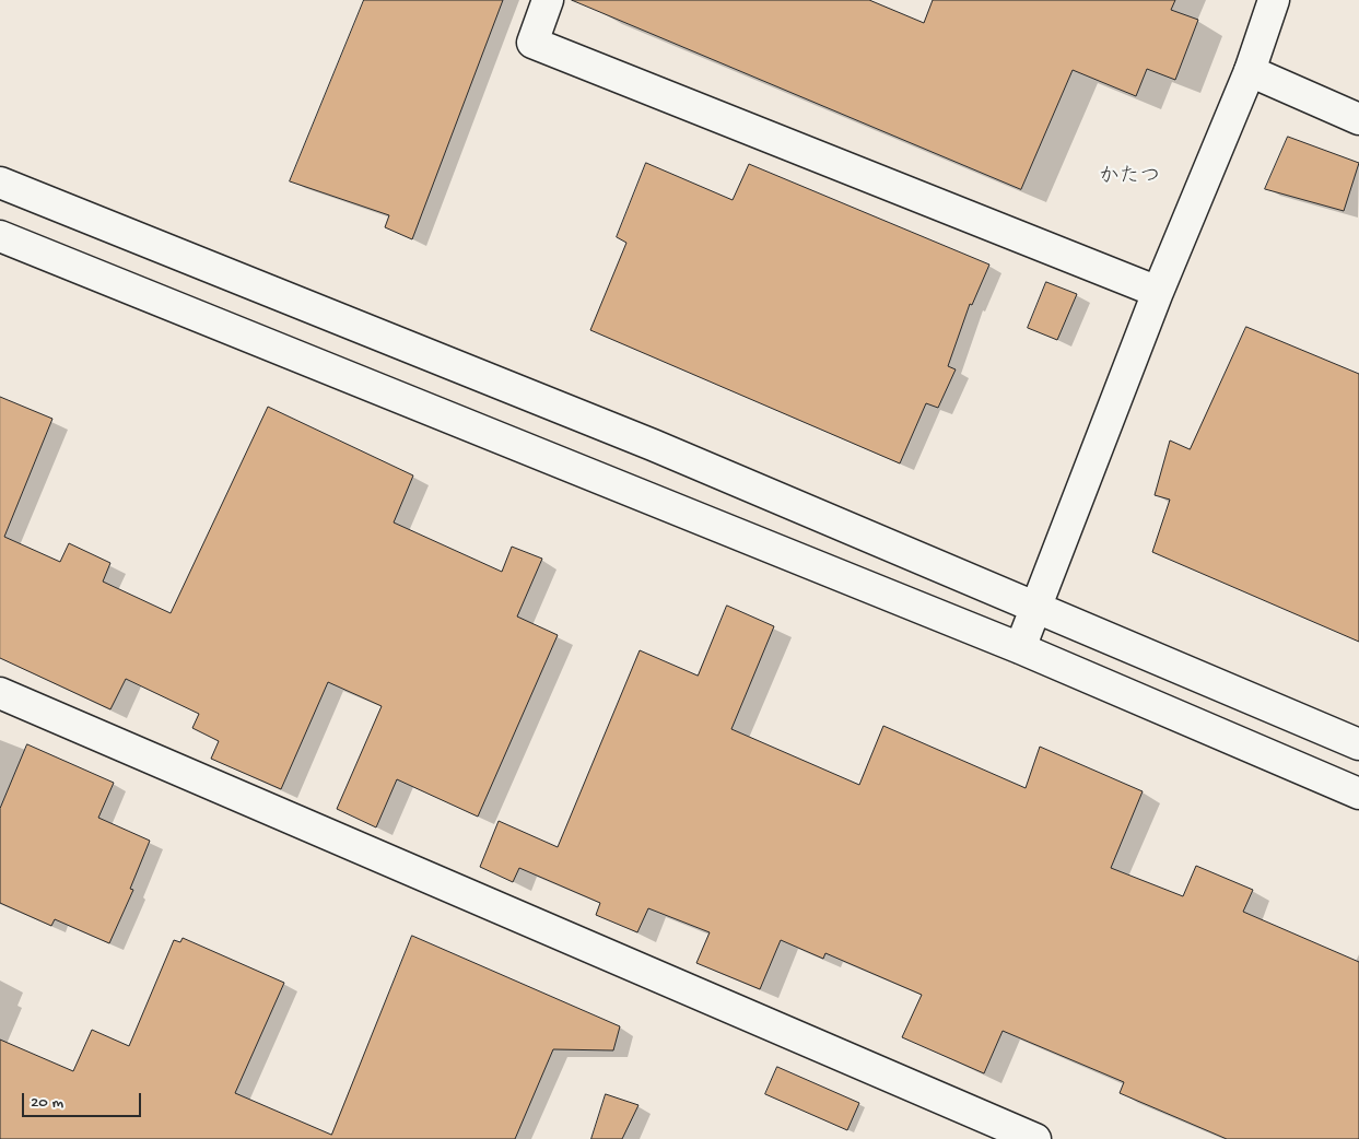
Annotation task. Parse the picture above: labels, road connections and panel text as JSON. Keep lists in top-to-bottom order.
{
  "districts": ["かたつ"],
  "scale_bar": "20 m"
}
